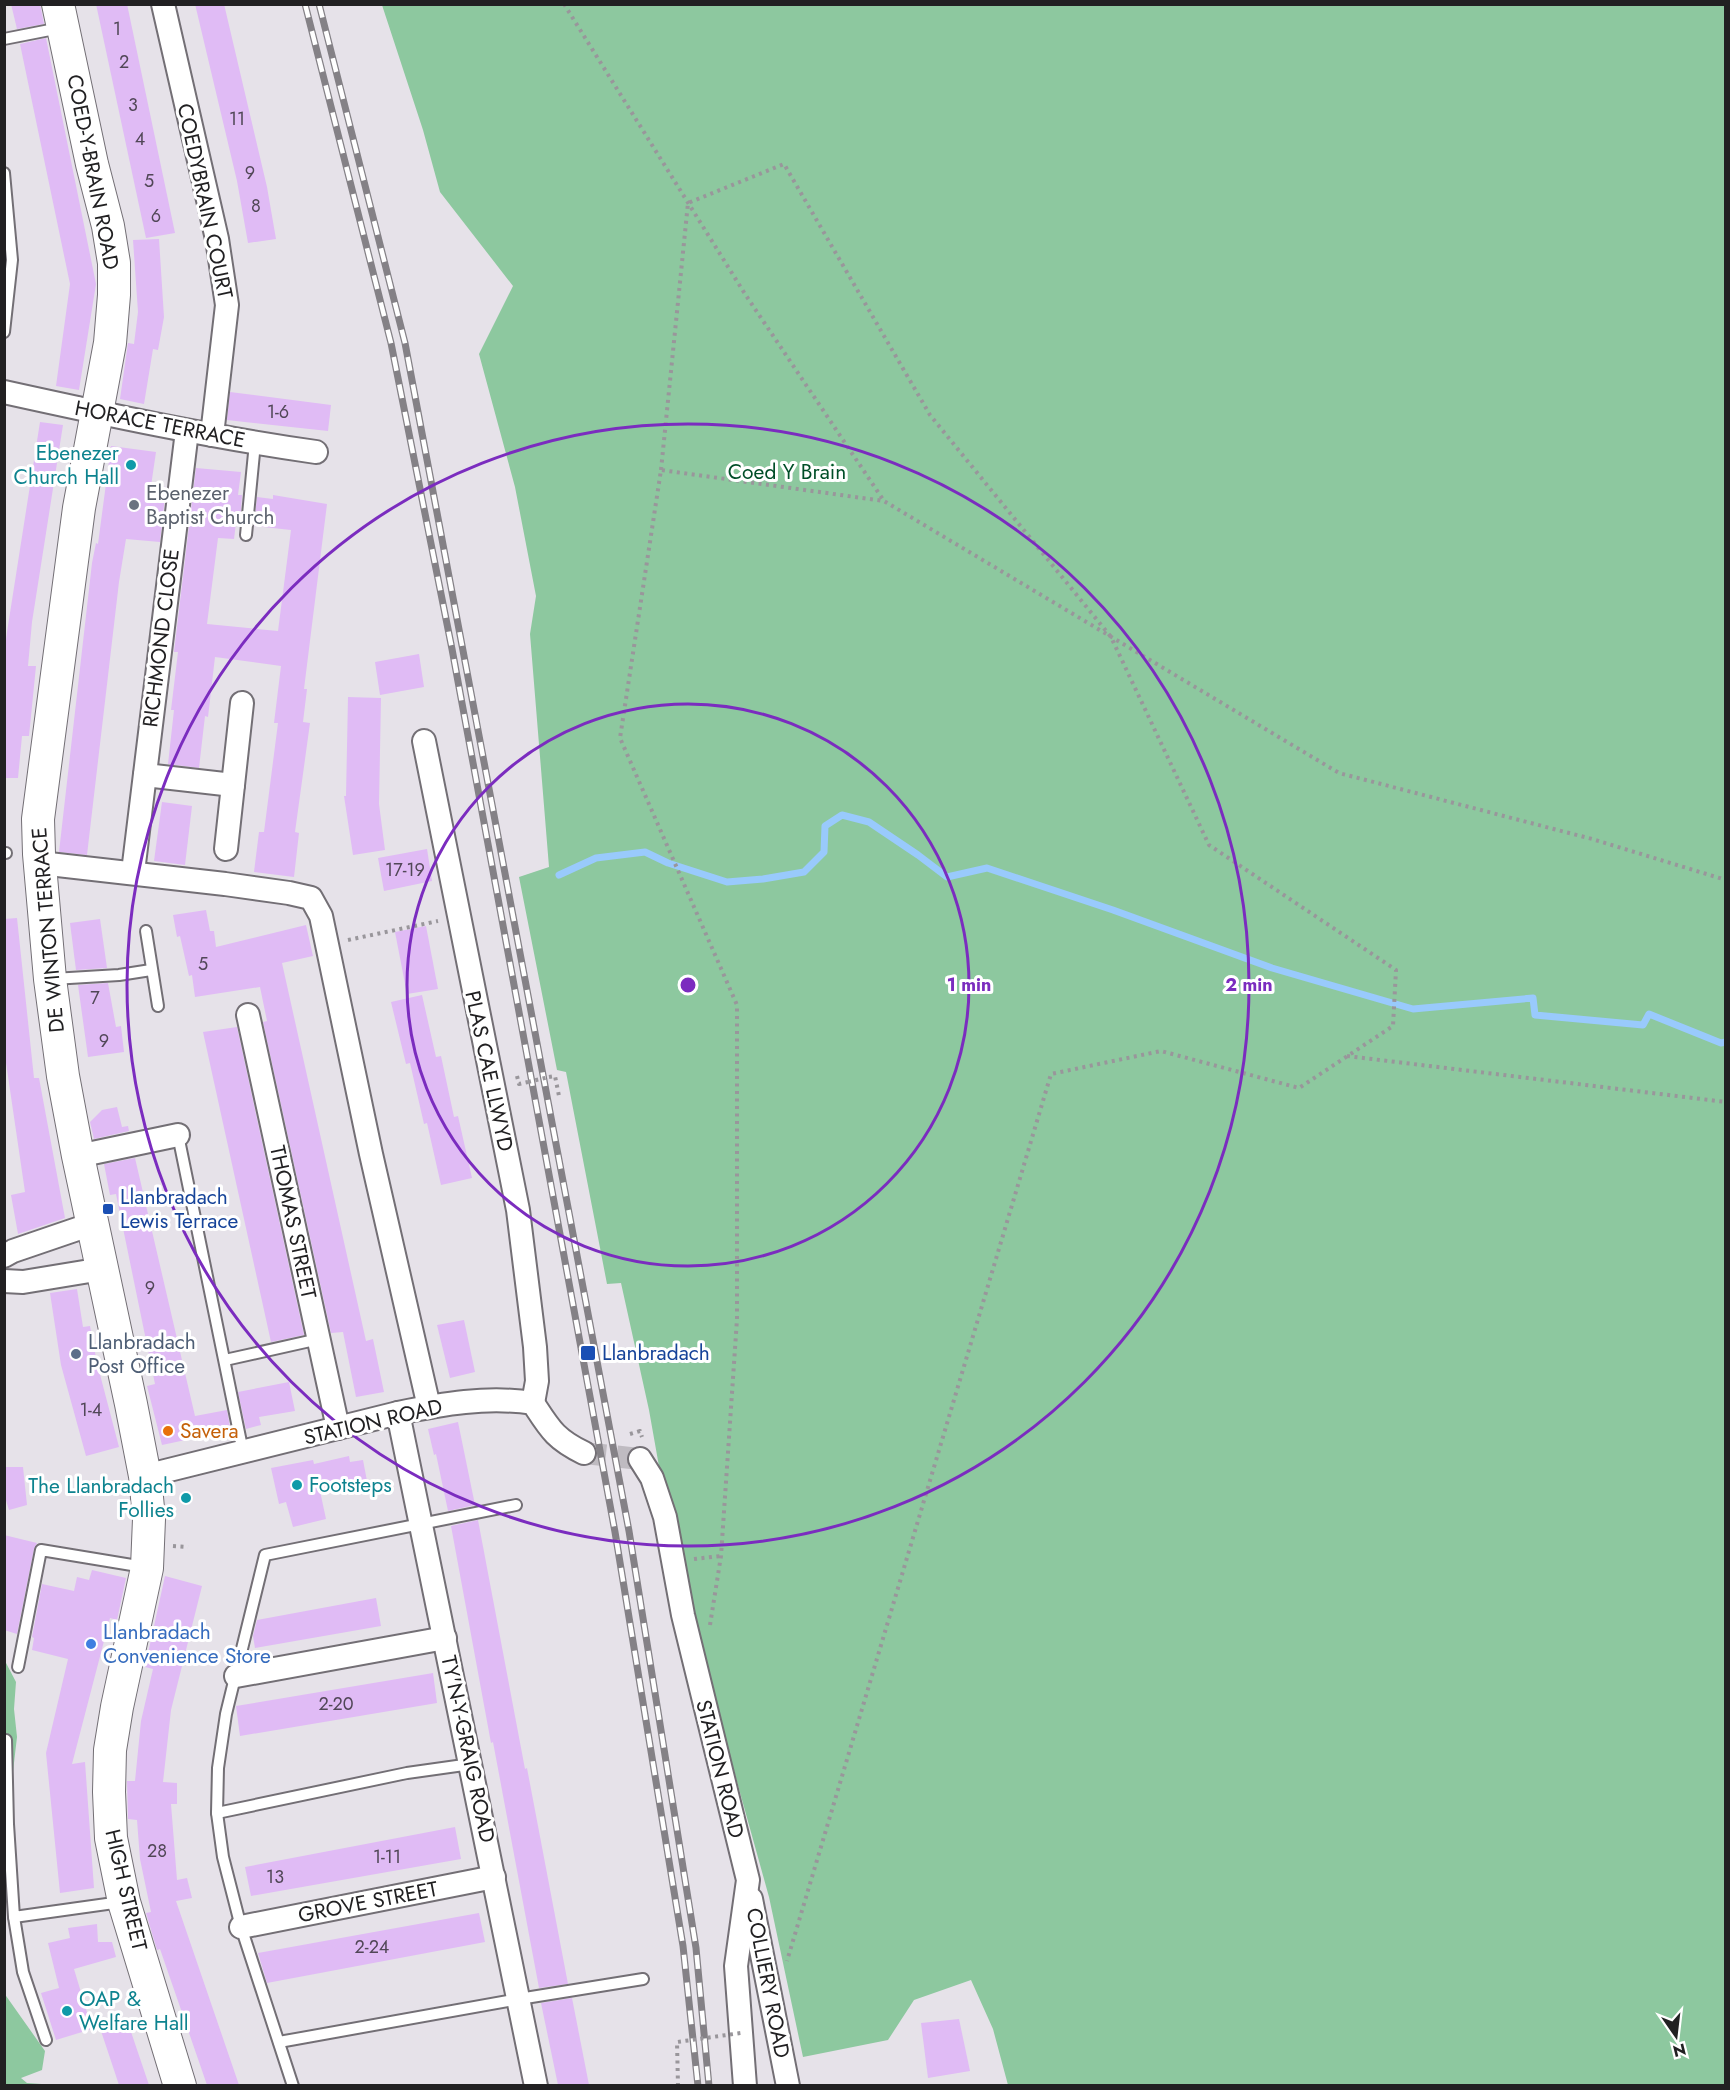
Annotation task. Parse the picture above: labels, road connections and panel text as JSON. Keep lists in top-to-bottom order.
{
  "streets": {
    "street": [
      "COED-Y-BRAIN ROAD",
      "COEDYBRAIN COURT",
      "HORACE TERRACE",
      "RICHMOND CLOSE",
      "DE WINTON TERRACE",
      "PLAS CAE LLWYD",
      "THOMAS STREET",
      "STATION ROAD",
      "TY'N-Y-GRAIG ROAD",
      "HIGH STREET",
      "GROVE STREET",
      "COLLIERY ROAD"
    ]
  },
  "crossings": [
    ["COED-Y-BRAIN ROAD", "HORACE TERRACE"],
    ["COED-Y-BRAIN ROAD", "DE WINTON TERRACE"],
    ["COEDYBRAIN COURT", "HORACE TERRACE"],
    ["HORACE TERRACE", "RICHMOND CLOSE"],
    ["HORACE TERRACE", "DE WINTON TERRACE"],
    ["DE WINTON TERRACE", "STATION ROAD"],
    ["DE WINTON TERRACE", "HIGH STREET"],
    ["PLAS CAE LLWYD", "STATION ROAD"],
    ["THOMAS STREET", "STATION ROAD"],
    ["STATION ROAD", "TY'N-Y-GRAIG ROAD"],
    ["STATION ROAD", "HIGH STREET"],
    ["STATION ROAD", "COLLIERY ROAD"],
    ["TY'N-Y-GRAIG ROAD", "GROVE STREET"]
  ],
  "parks": ["Coed Y Brain"],
  "places": {
    "other": [
      "Ebenezer Church Hall",
      "Ebenezer Baptist Church",
      "Llanbradach Post Office",
      "Savera",
      "Footsteps",
      "The Llanbradach Follies",
      "Llanbradach Convenience Store",
      "OAP & Welfare Hall"
    ],
    "transit": ["Llanbradach Lewis Terrace", "Llanbradach"]
  },
  "house_numbers": [
    "1",
    "2",
    "3",
    "11",
    "4",
    "9",
    "5",
    "8",
    "6",
    "1-6",
    "17-19",
    "5",
    "7",
    "9",
    "9",
    "1-4",
    "2-20",
    "28",
    "1-11",
    "13",
    "2-24"
  ],
  "north": "bottom",
  "rings": ["1 min", "2 min"]
}
